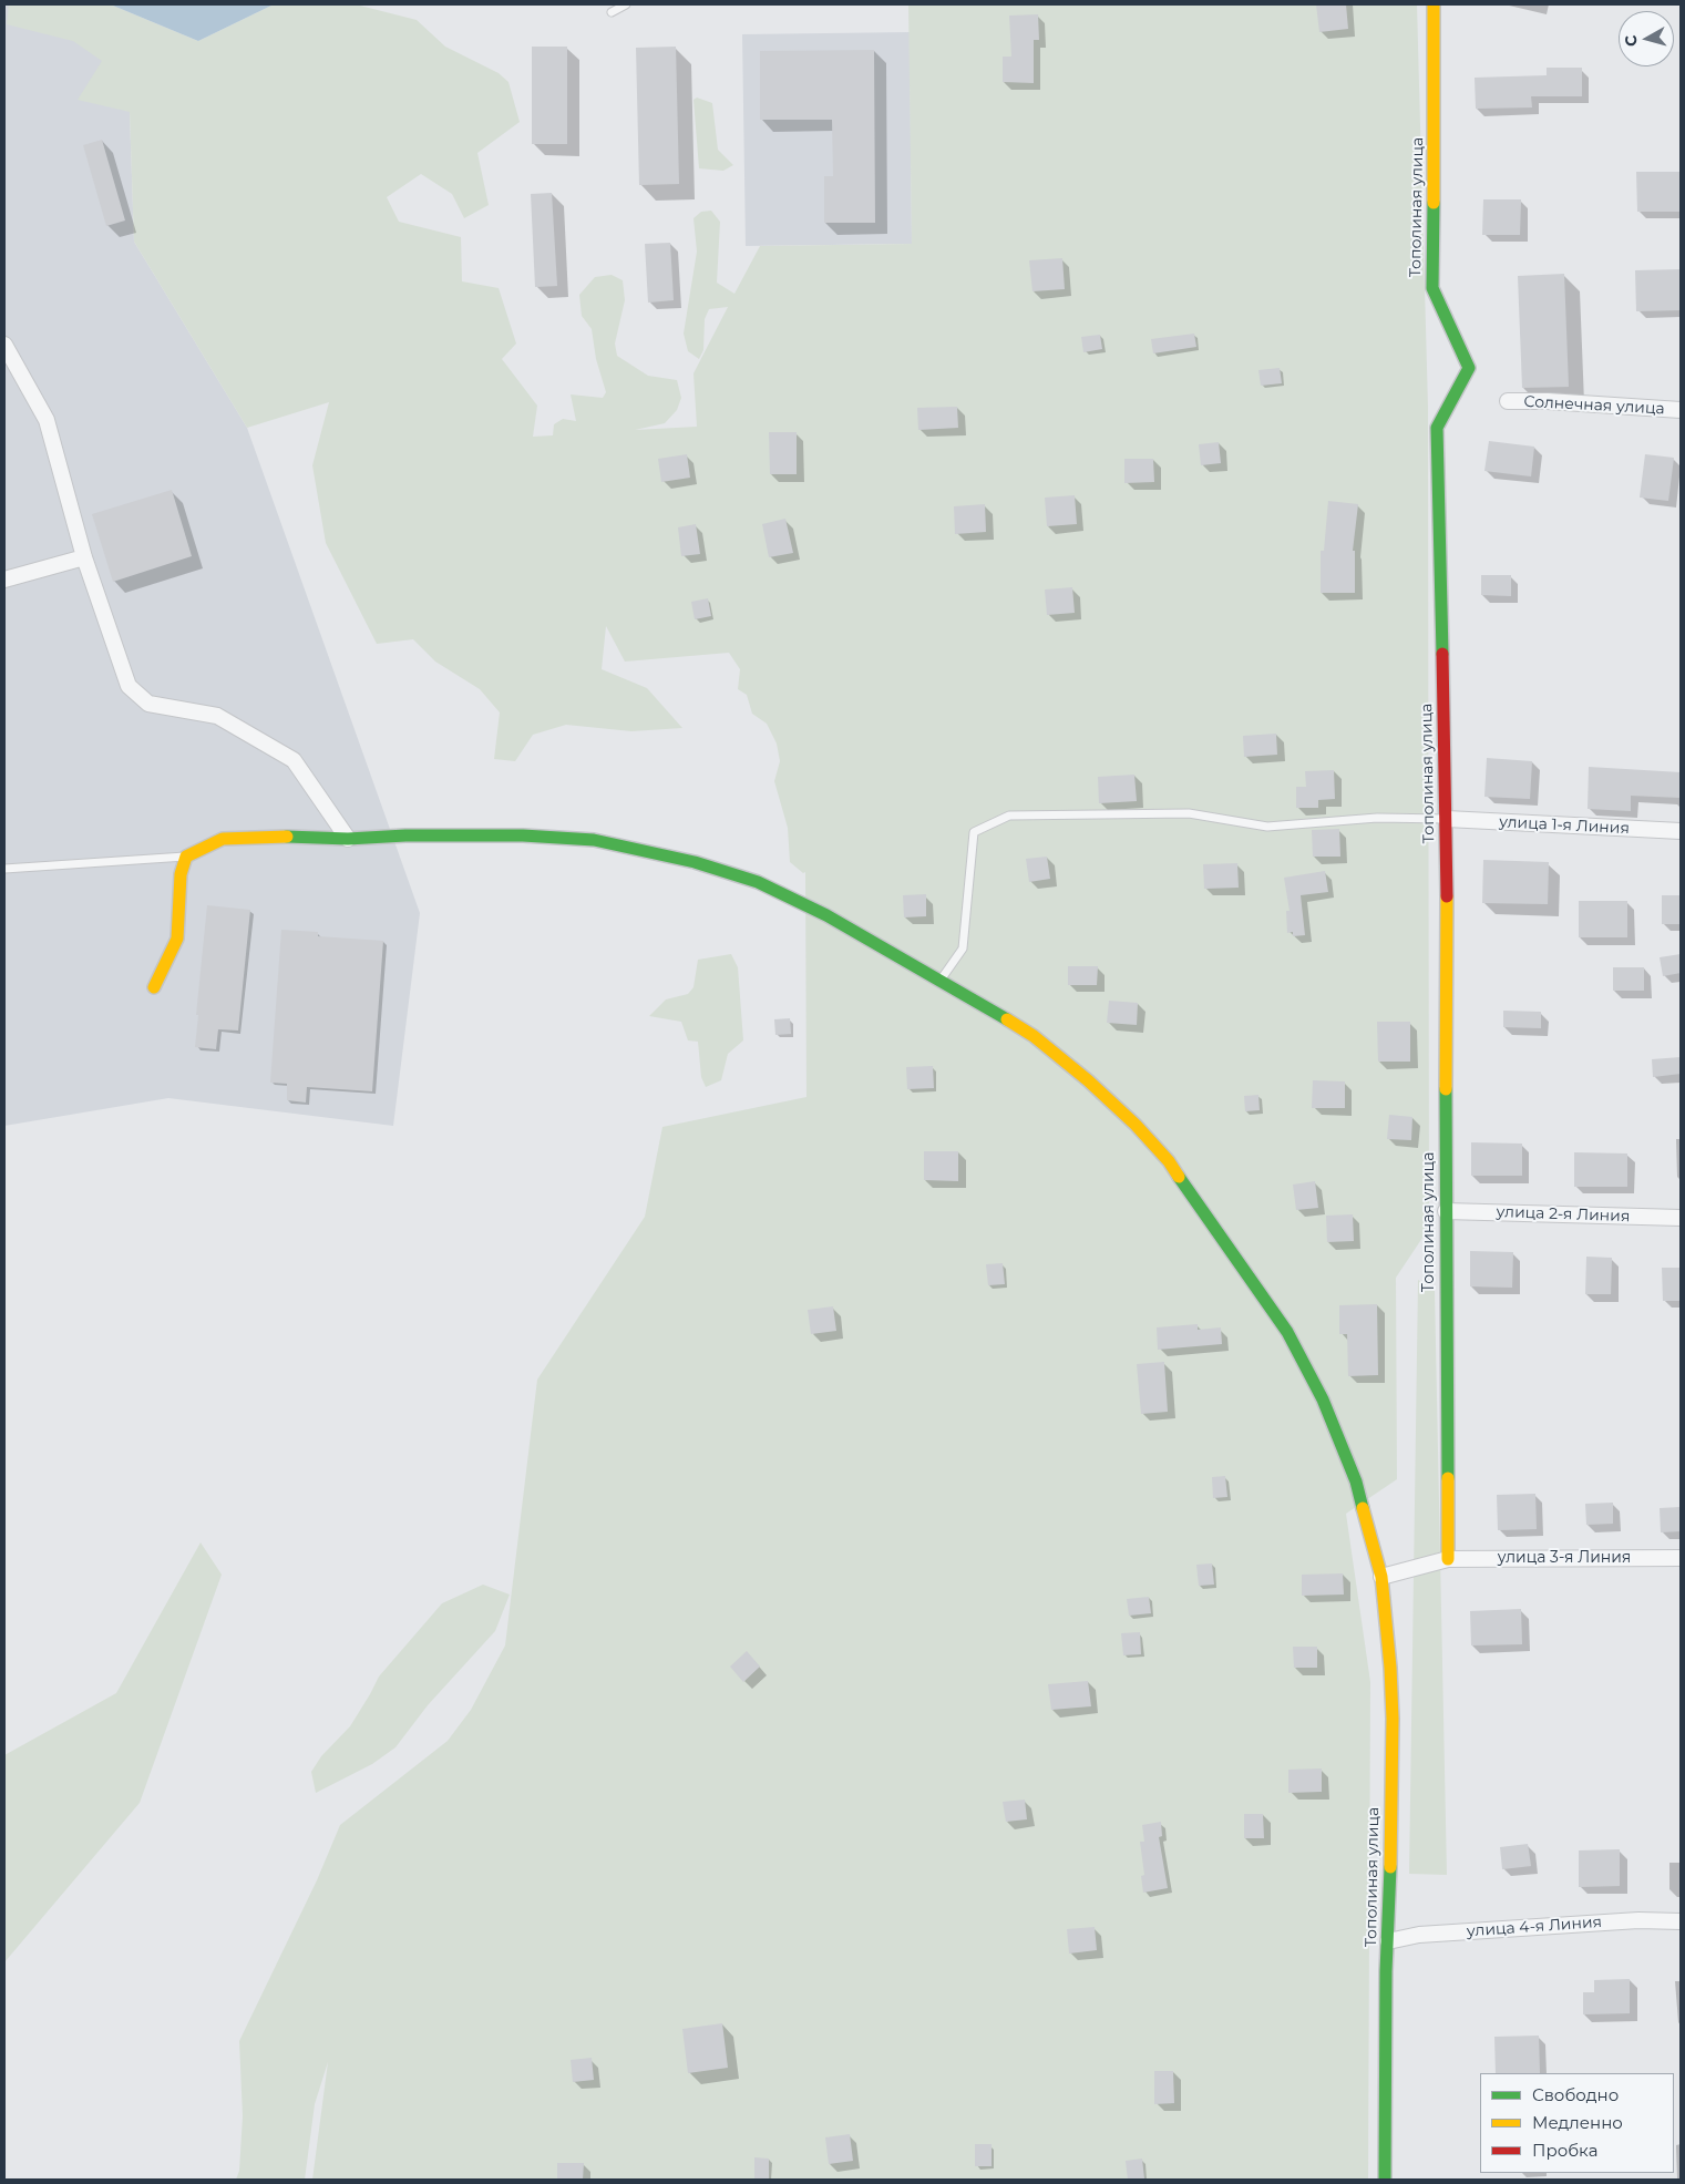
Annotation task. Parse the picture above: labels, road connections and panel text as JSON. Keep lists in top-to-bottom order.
{
  "streets": {
    "street": [
      "Тополиная улица",
      "Солнечная улица",
      "улица 1-я Линия",
      "улица 2-я Линия",
      "улица 3-я Линия",
      "улица 4-я Линия"
    ]
  },
  "crossings": [
    ["Тополиная улица", "улица 1-я Линия"],
    ["Тополиная улица", "улица 2-я Линия"],
    ["Тополиная улица", "улица 3-я Линия"],
    ["Тополиная улица", "улица 4-я Линия"]
  ],
  "legend": ["Свободно", "Медленно", "Пробка"],
  "north": "left"
}
